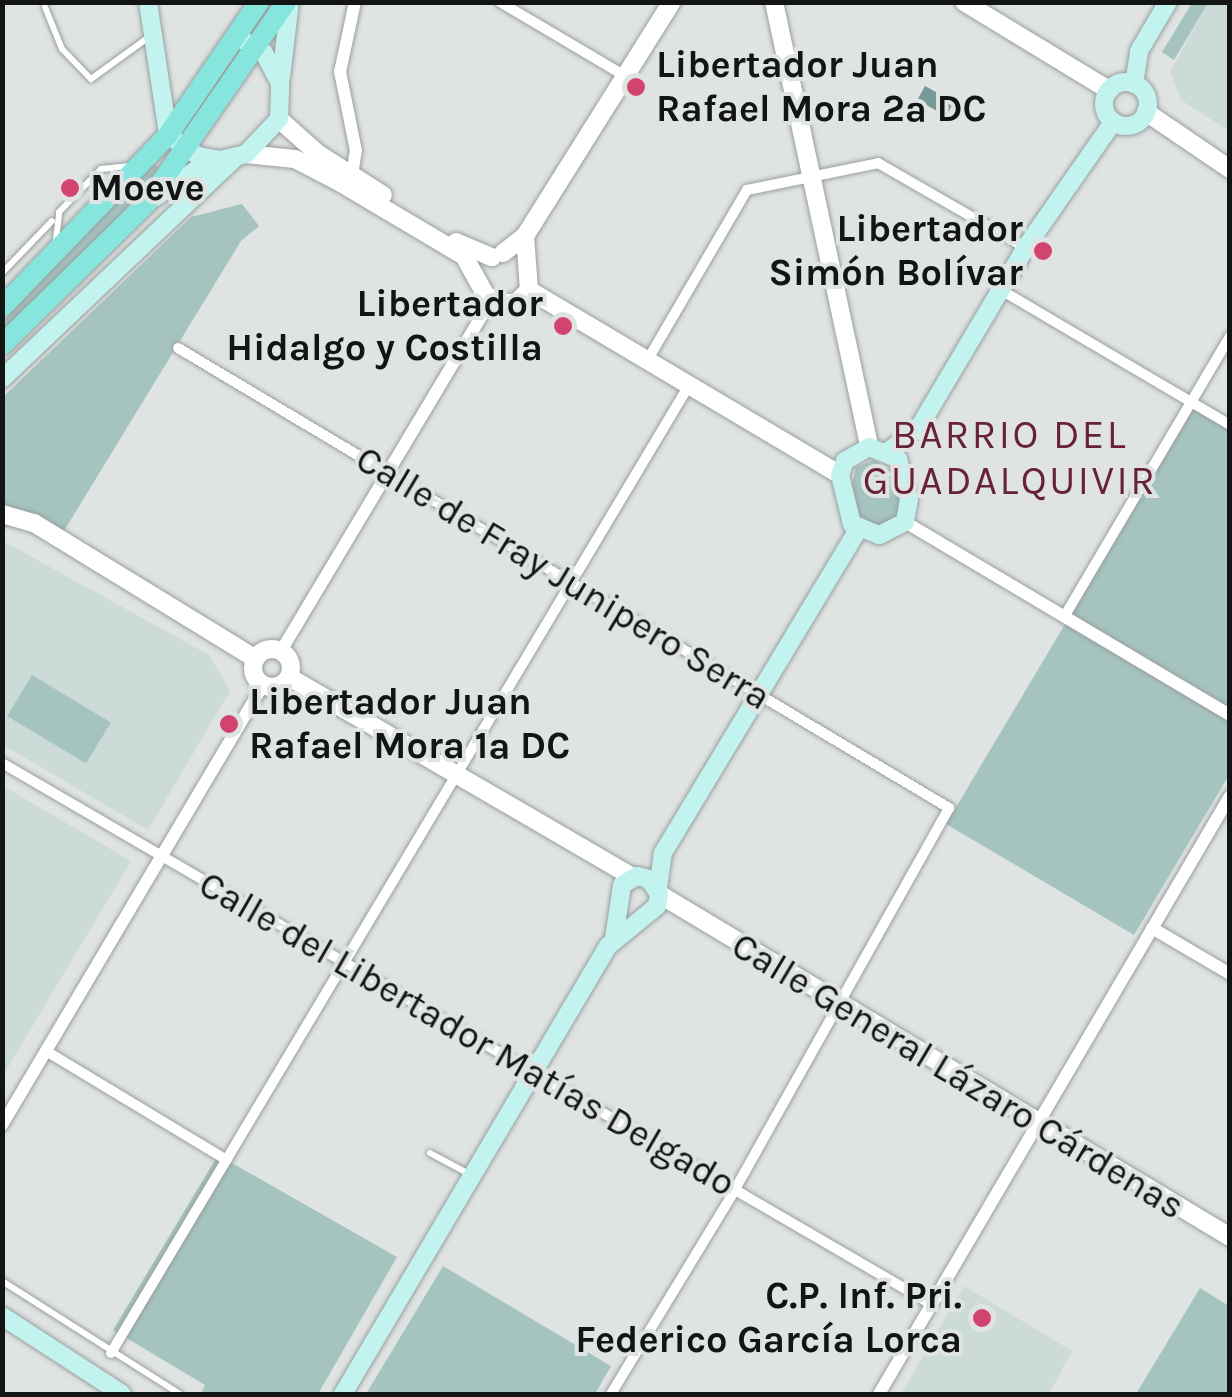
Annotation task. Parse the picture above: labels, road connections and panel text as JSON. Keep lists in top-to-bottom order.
{
  "streets": {
    "street": ["Calle de Fray Junipero Serra", "Calle del Libertador Matías Delgado", "Calle General Lázaro Cárdenas"]
  },
  "crossings": [
    ["Calle de Fray Junipero Serra", "Calle General Lázaro Cárdenas"]
  ],
  "districts": ["BARRIO DEL GUADALQUIVIR"],
  "places": [
    "Libertador Juan Rafael Mora 2ª DC",
    "Moeve",
    "Libertador Simón Bolívar",
    "Libertador Hidalgo y Costilla",
    "Libertador Juan Rafael Mora 1ª DC",
    "C.P. Inf. Pri. Federico García Lorca"
  ]
}
